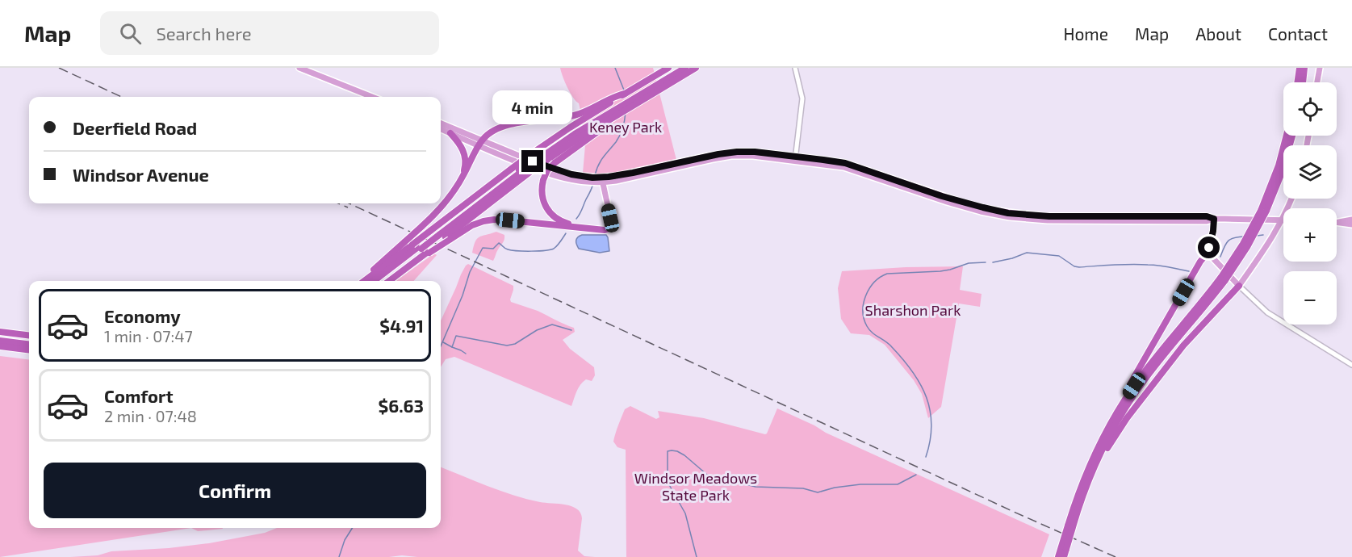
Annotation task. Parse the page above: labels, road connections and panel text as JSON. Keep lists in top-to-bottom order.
{
  "parks": ["Keney Park", "Sharshon Park", "Windsor Meadows State Park"],
  "page": {
    "header": "Map",
    "search": "Search here",
    "nav": [
      "Home",
      "Map",
      "About",
      "Contact"
    ],
    "map_buttons": ["+", "−"],
    "bubble": "4 min",
    "banner": ["Deerfield Road", "Windsor Avenue"],
    "list": [
      {
        "name": "Economy",
        "note": "1 min · 07:47",
        "value": "$4.91"
      },
      {
        "name": "Comfort",
        "note": "2 min · 07:48",
        "value": "$6.63"
      }
    ],
    "buttons": "Confirm"
  }
}
